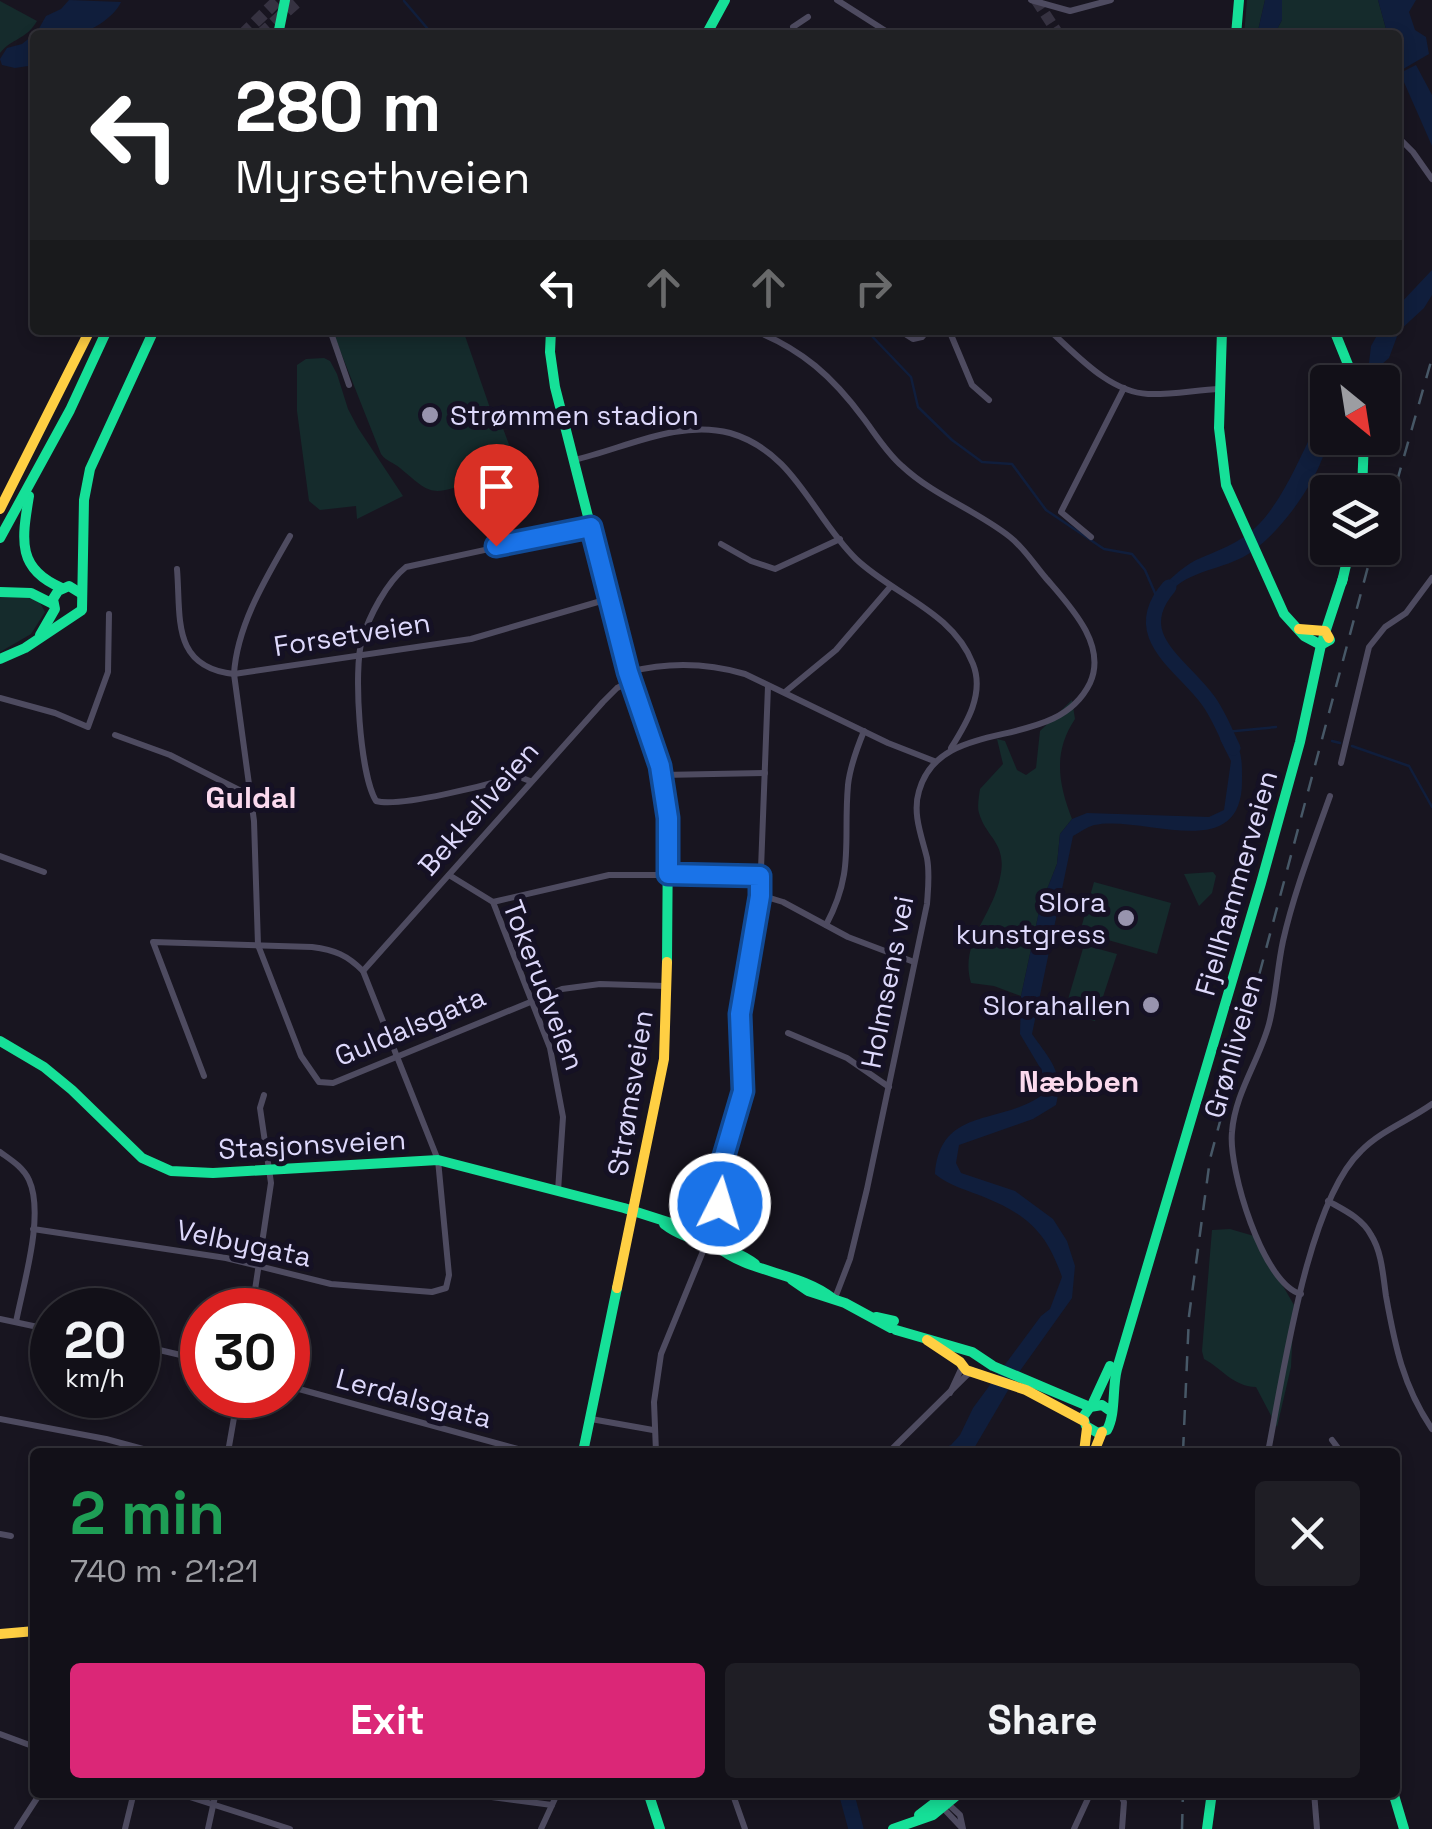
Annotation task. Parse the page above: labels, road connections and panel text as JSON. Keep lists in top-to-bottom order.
{
  "streets": {
    "main road": ["Fjellhammerveien", "Strømsveien", "Stasjonsveien"],
    "street": [
      "Forsetveien",
      "Bekkeliveien",
      "Holmsens vei",
      "Tokerudveien",
      "Guldalsgata",
      "Grønliveien",
      "Velbygata",
      "Lerdalsgata"
    ]
  },
  "crossings": [
    ["Forsetveien", "Guldalsgata"],
    ["Forsetveien", "Strømsveien"],
    ["Bekkeliveien", "Tokerudveien"],
    ["Bekkeliveien", "Strømsveien"],
    ["Fjellhammerveien", "Stasjonsveien"],
    ["Holmsens vei", "Stasjonsveien"],
    ["Tokerudveien", "Guldalsgata"],
    ["Tokerudveien", "Stasjonsveien"],
    ["Guldalsgata", "Strømsveien"],
    ["Strømsveien", "Stasjonsveien"],
    ["Stasjonsveien", "Velbygata"]
  ],
  "districts": ["Guldal", "Næbben"],
  "places": ["Strømmen stadion", "Slora kunstgress", "Slorahallen"],
  "north": "bottom right",
  "page": {
    "turn": ["280 m", "Myrsethveien"],
    "speed": "20 km/h",
    "limit": "30",
    "heading": ["2 min", "740 m · 21:21"],
    "buttons": ["Exit", "Share"]
  }
}
